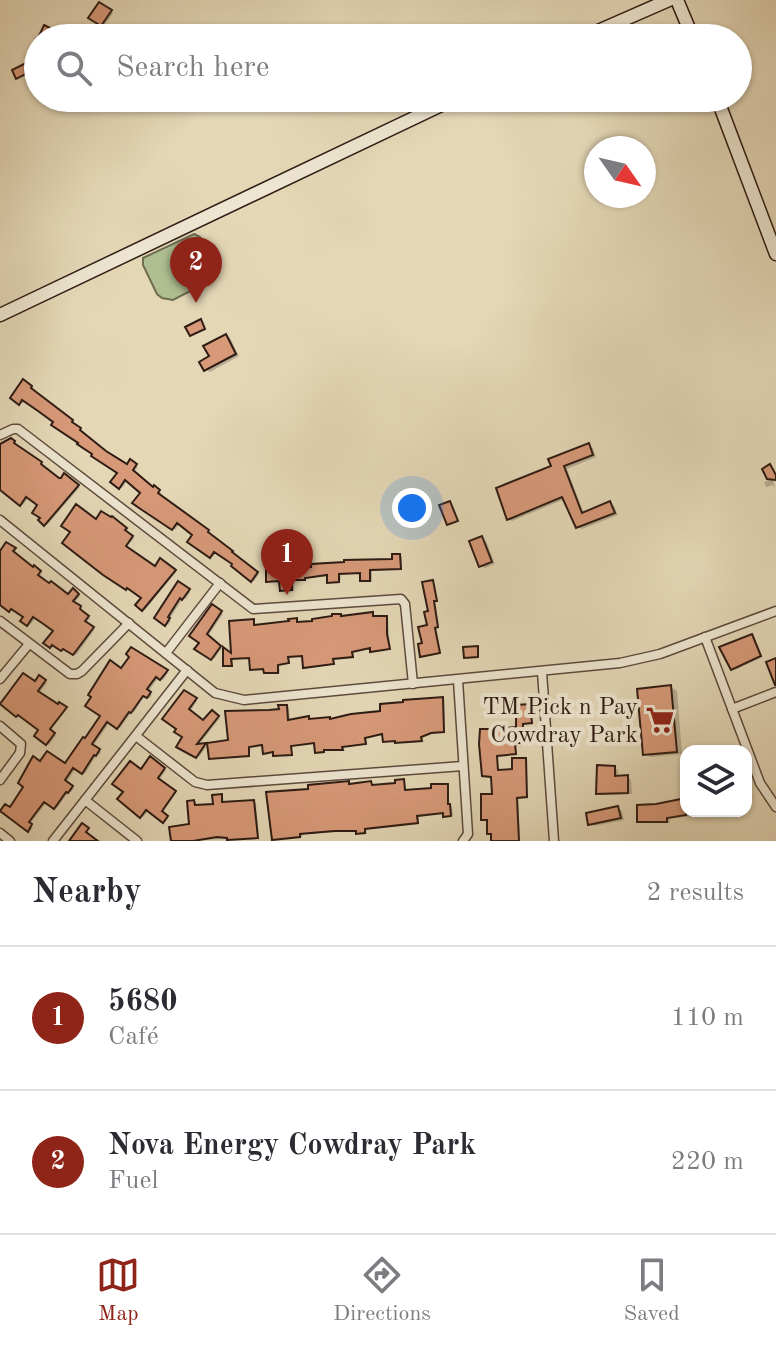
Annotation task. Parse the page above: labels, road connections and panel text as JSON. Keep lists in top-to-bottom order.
{
  "places": {
    "supermarket": ["TM Pick n Pay Cowdray Park"]
  },
  "north": "bottom right",
  "page": {
    "search": "Search here",
    "pins": ["2", "1"],
    "heading": ["Nearby", "2 results"],
    "list": [
      {
        "mark": "1",
        "name": "5680",
        "note": "Café",
        "value": "110 m"
      },
      {
        "mark": "2",
        "name": "Nova Energy Cowdray Park",
        "note": "Fuel",
        "value": "220 m"
      }
    ],
    "nav": ["Map", "Directions", "Saved"]
  }
}
